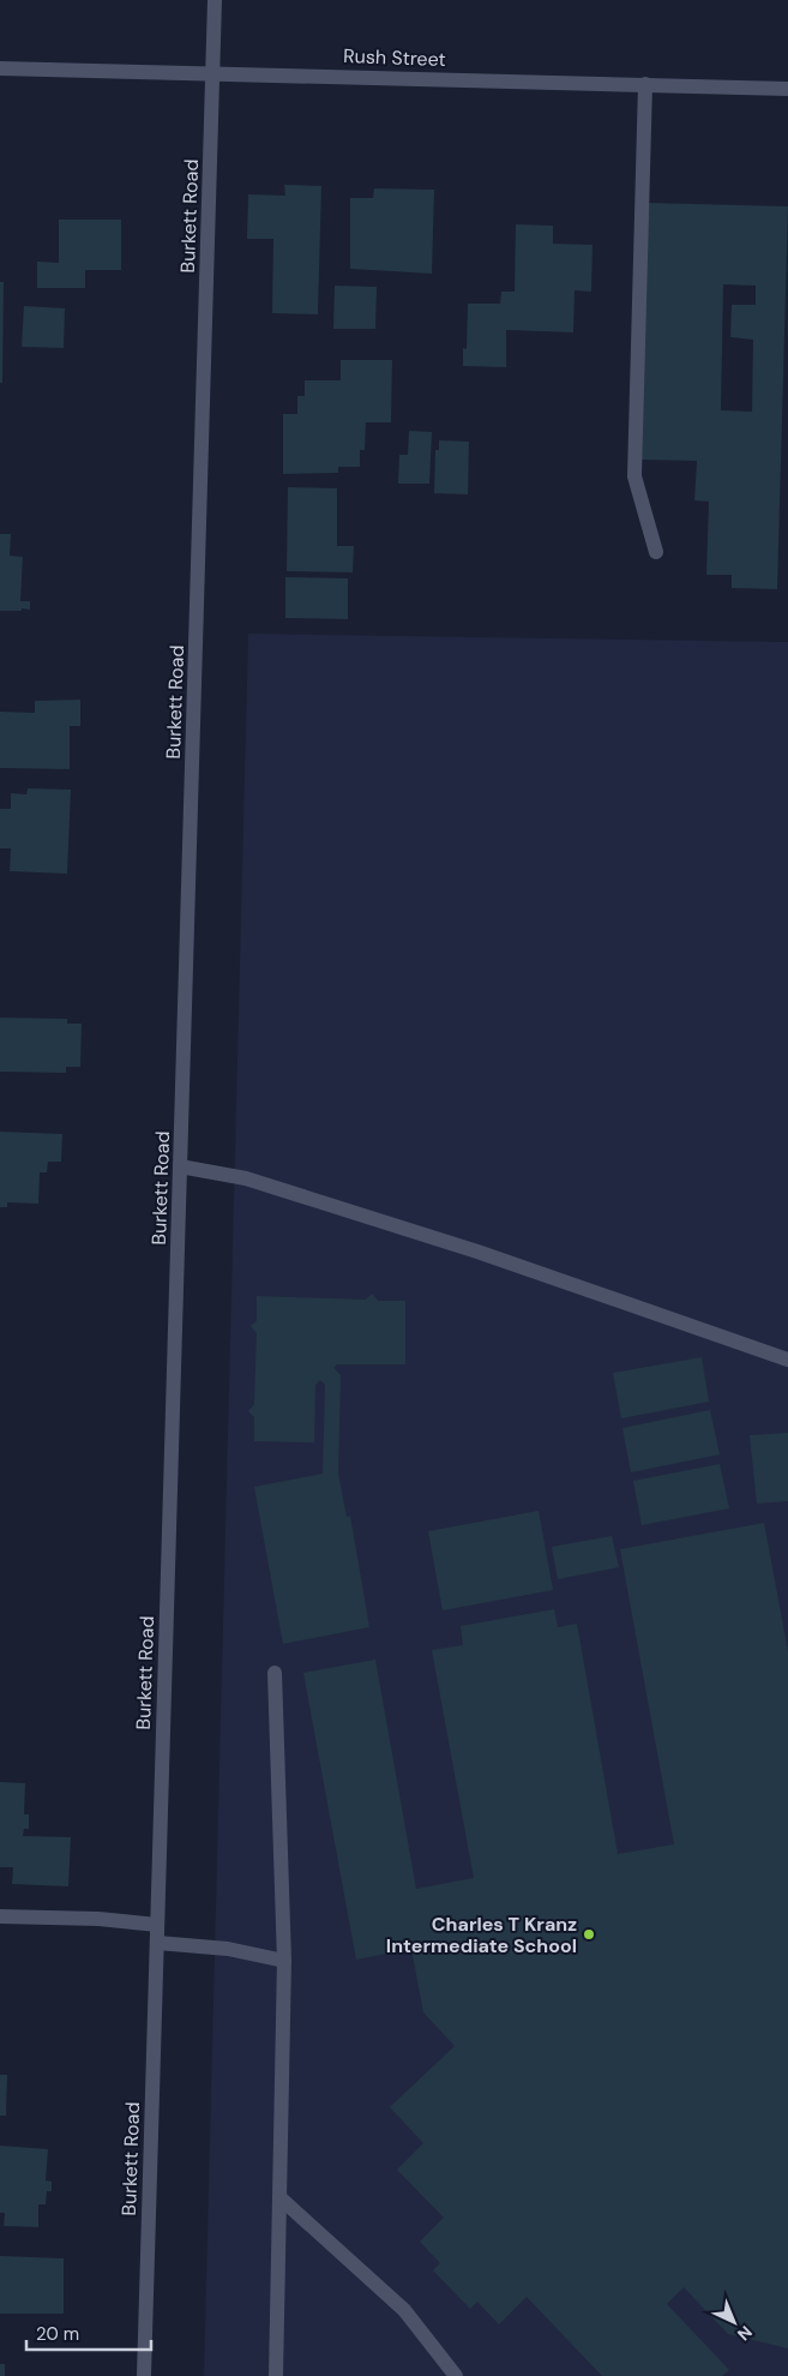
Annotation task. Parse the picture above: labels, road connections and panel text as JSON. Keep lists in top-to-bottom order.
{
  "streets": {
    "street": ["Rush Street", "Burkett Road"]
  },
  "crossings": [
    ["Rush Street", "Burkett Road"]
  ],
  "places": ["Charles T Kranz Intermediate School"],
  "scale_bar": "20 m",
  "north": "bottom right"
}
